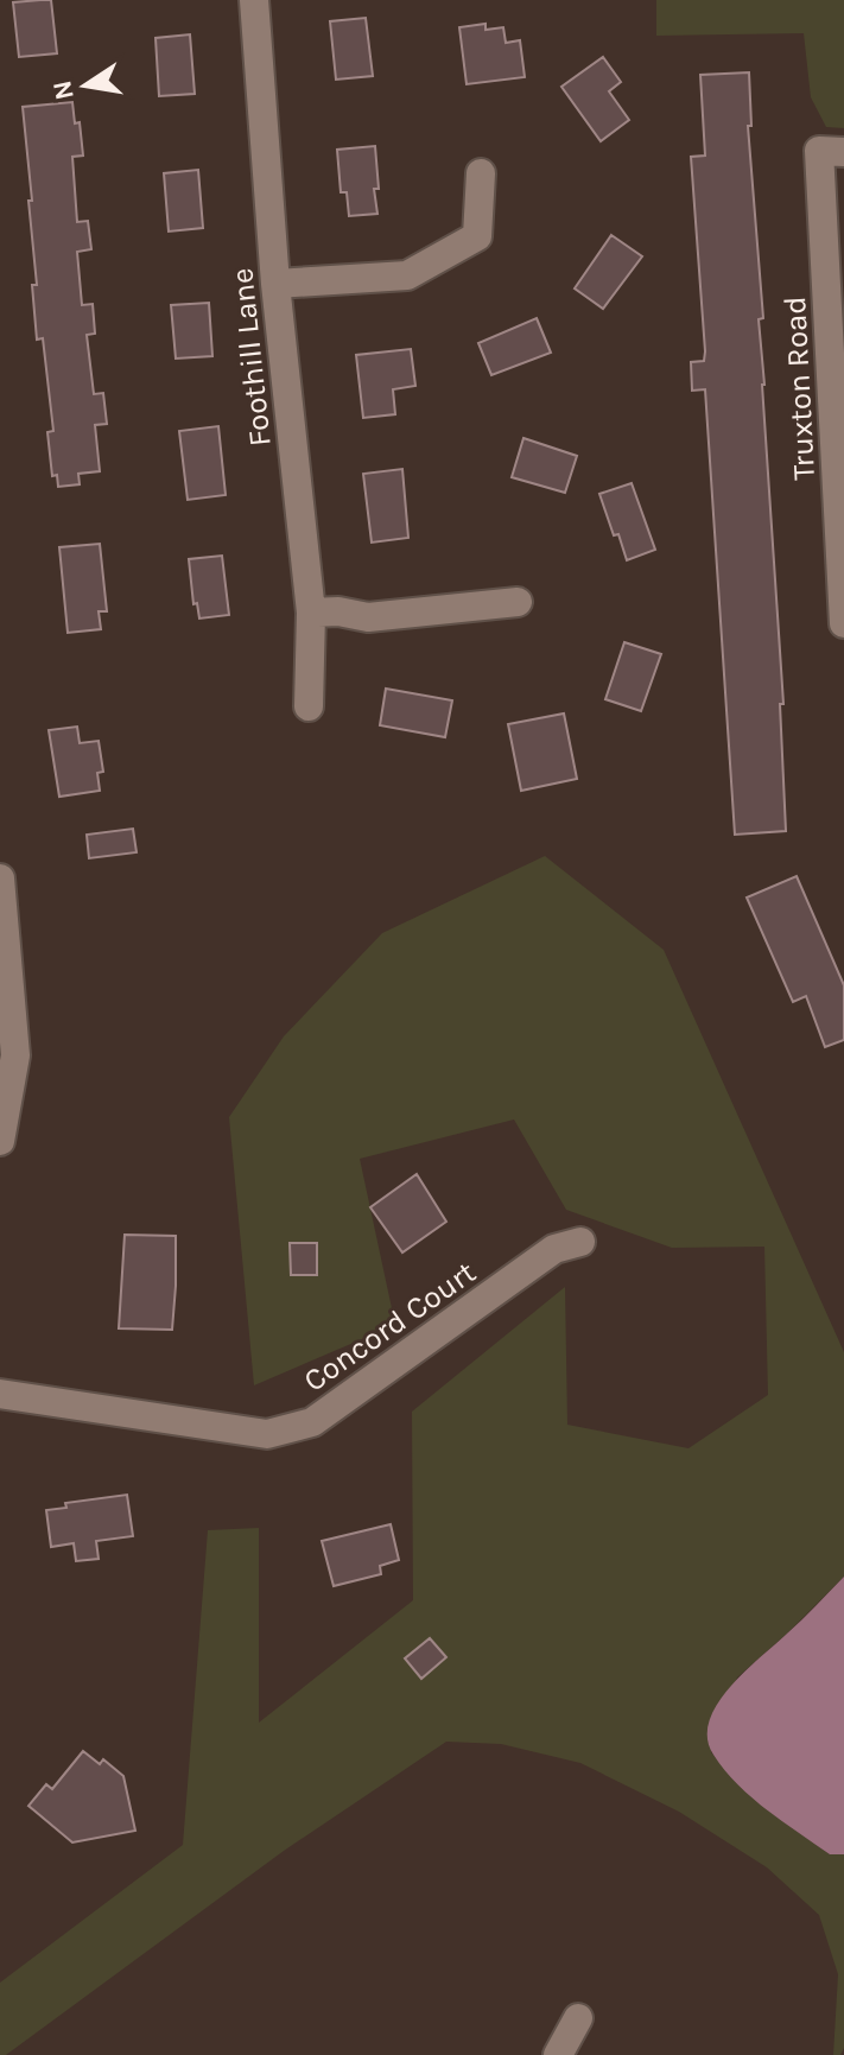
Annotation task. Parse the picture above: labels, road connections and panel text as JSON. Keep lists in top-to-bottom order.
{
  "streets": {
    "street": ["Foothill Lane", "Truxton Road", "Concord Court"]
  },
  "north": "left"
}
